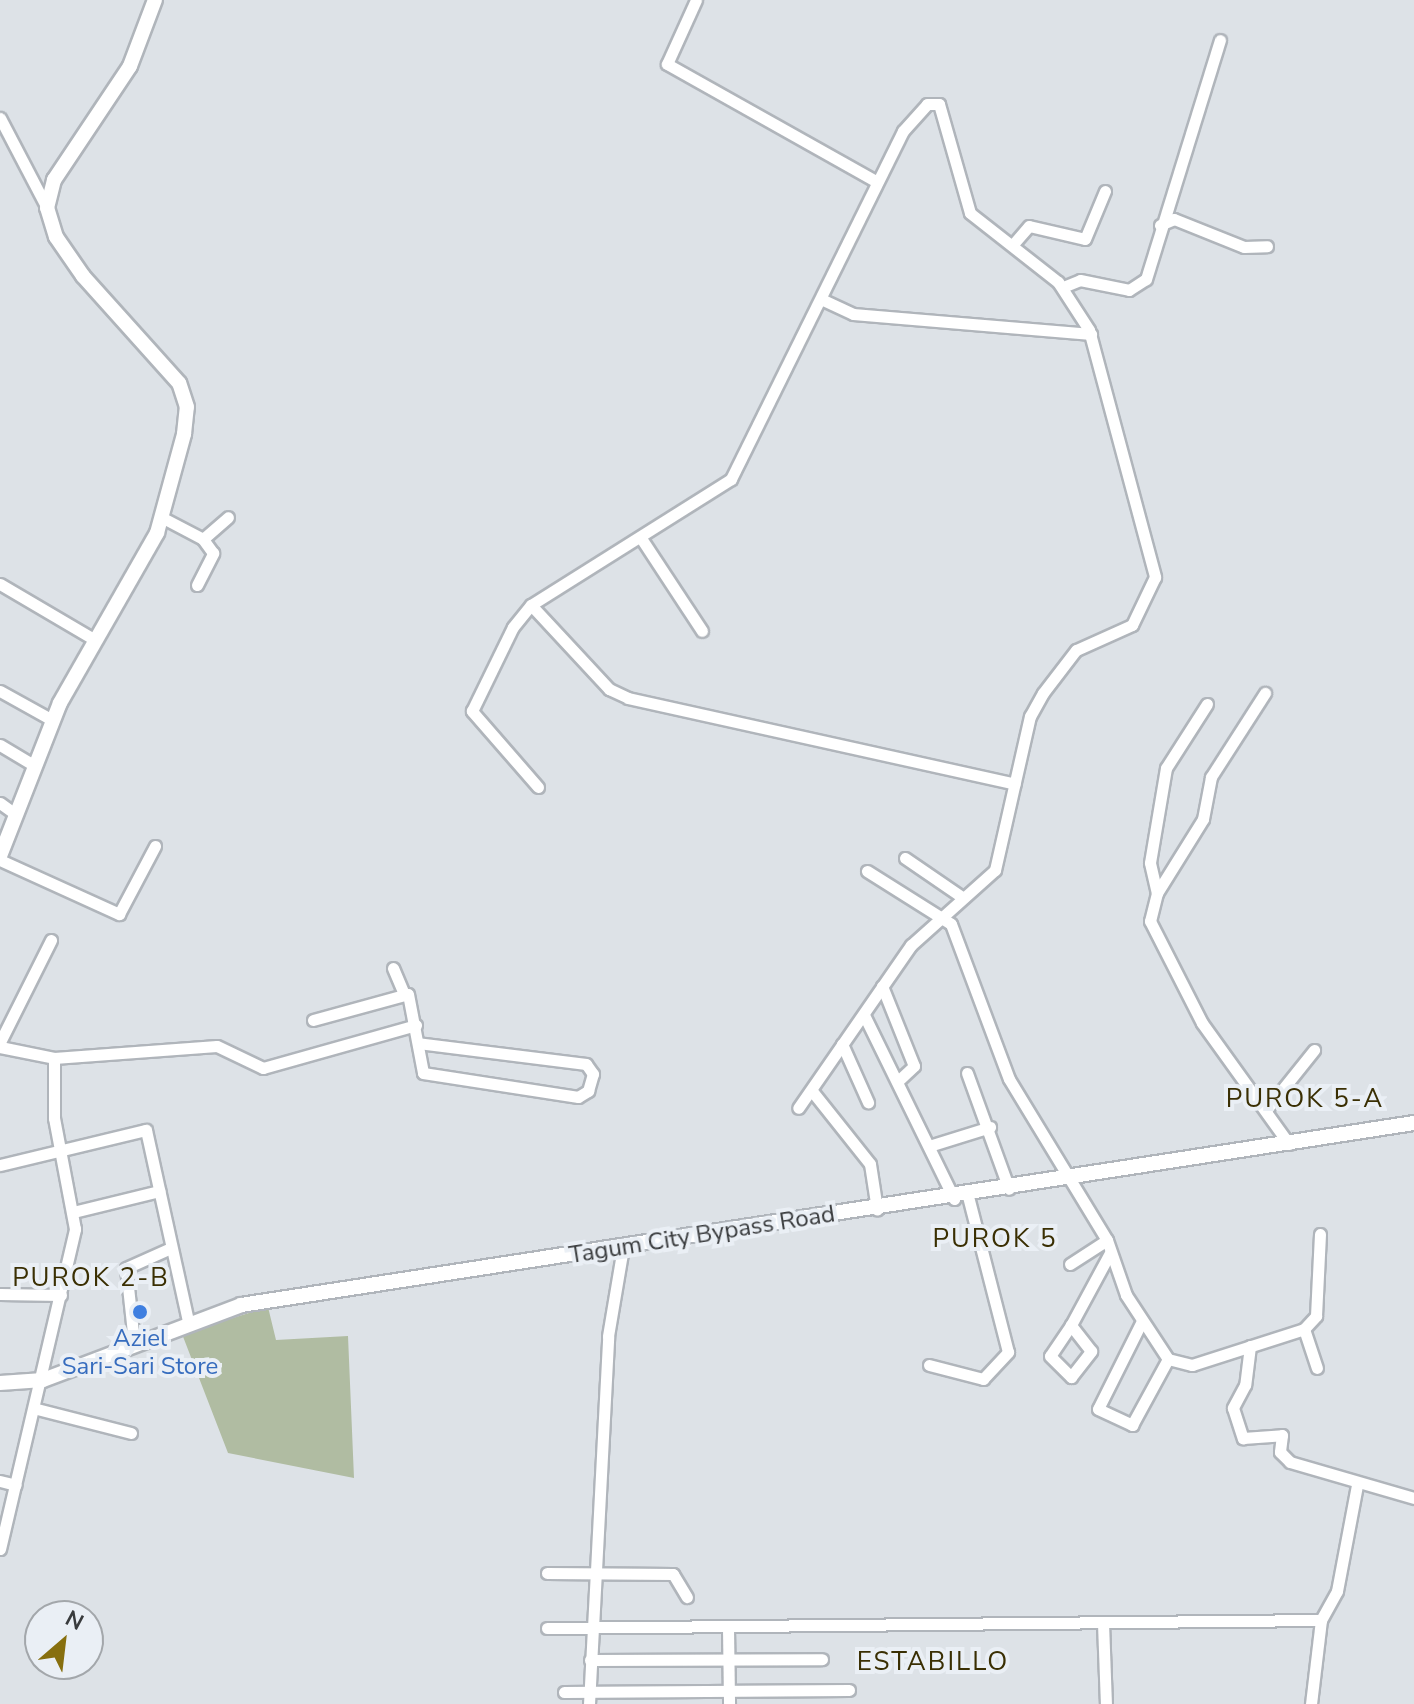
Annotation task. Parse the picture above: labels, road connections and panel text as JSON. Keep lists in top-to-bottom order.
{
  "streets": {
    "main road": ["Tagum City Bypass Road"]
  },
  "districts": [
    "PUROK 5-A",
    "PUROK 5",
    "PUROK 2-B",
    "ESTABILLO"
  ],
  "places": ["Aziel Sari-Sari Store"],
  "north": "top right"
}
